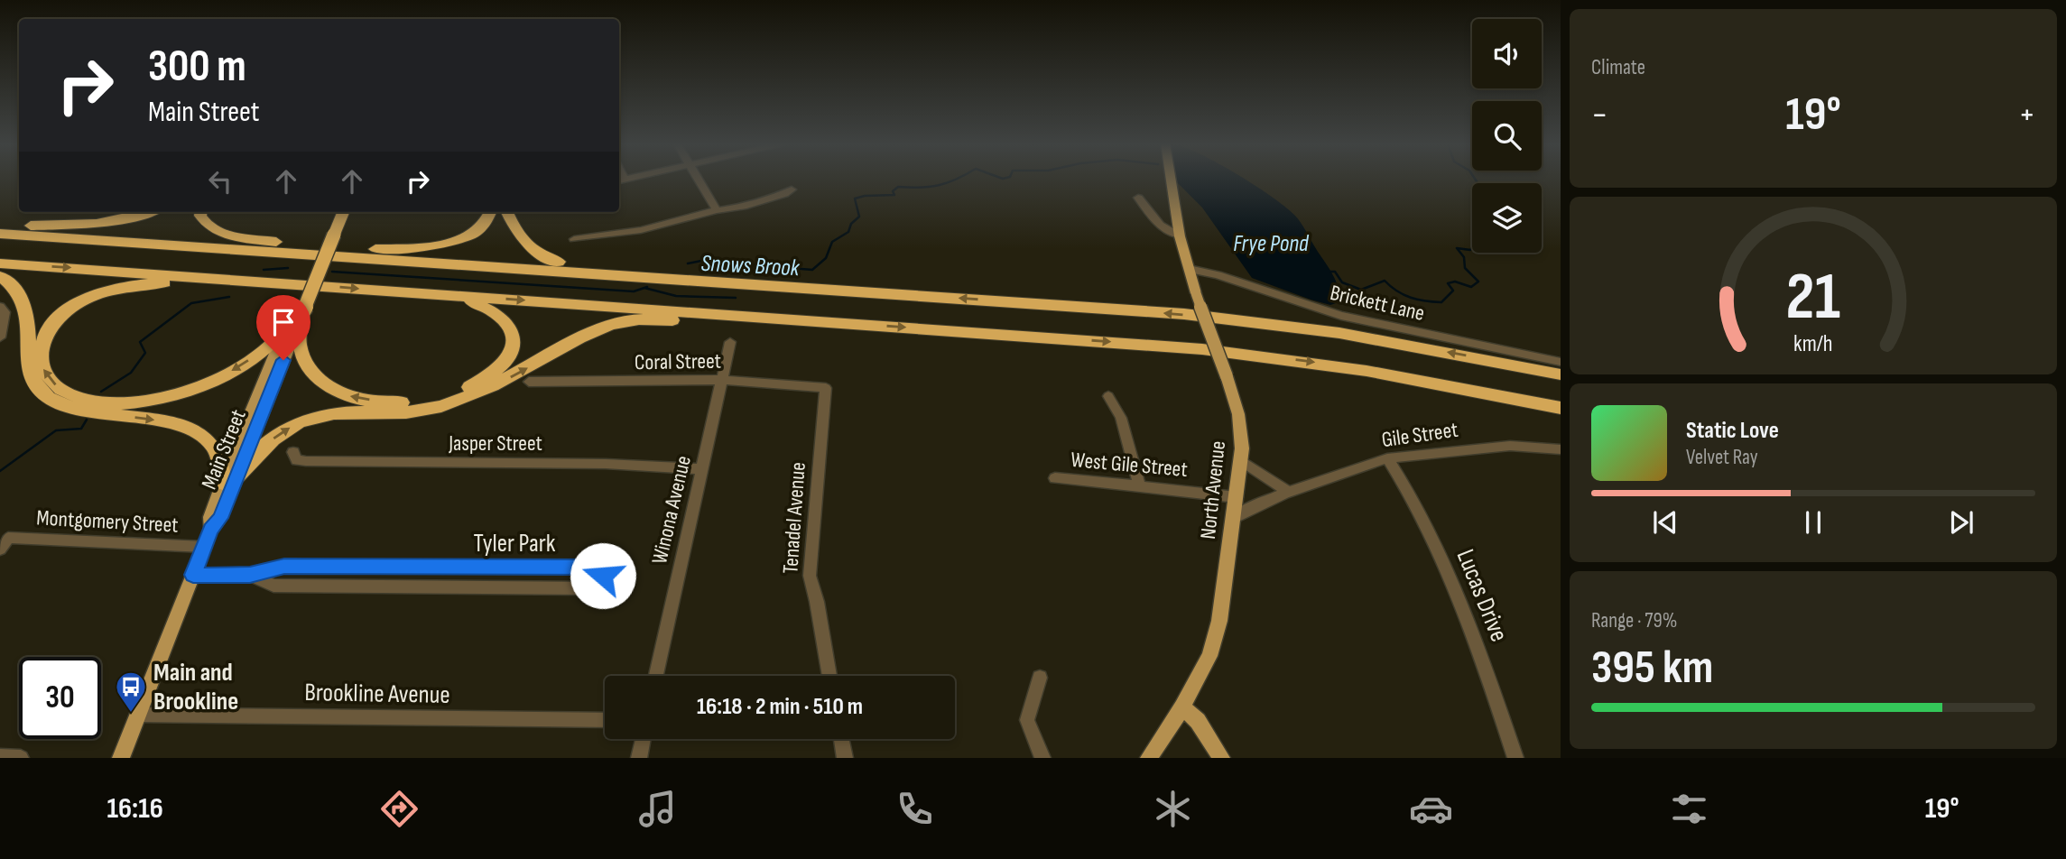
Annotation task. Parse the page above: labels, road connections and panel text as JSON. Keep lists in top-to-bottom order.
{
  "streets": {
    "highway": ["Main Street"],
    "main road": ["North Avenue"],
    "street": [
      "Brickett Lane",
      "Coral Street",
      "Gile Street",
      "Jasper Street",
      "West Gile Street",
      "Winona Avenue",
      "Tenadel Avenue",
      "Montgomery Street",
      "Tyler Park",
      "Lucas Drive",
      "Brookline Avenue"
    ]
  },
  "crossings": [
    ["Brickett Lane", "North Avenue"],
    ["Coral Street", "Winona Avenue"],
    ["Coral Street", "Tenadel Avenue"],
    ["Gile Street", "North Avenue"],
    ["Gile Street", "Lucas Drive"],
    ["Jasper Street", "Winona Avenue"],
    ["Main Street", "Montgomery Street"],
    ["Main Street", "Tyler Park"],
    ["Main Street", "Brookline Avenue"],
    ["West Gile Street", "North Avenue"]
  ],
  "water": ["Frye Pond", "Snows Brook"],
  "places": {
    "bus stop": ["Main and Brookline"]
  },
  "page": {
    "tile": [
      "Climate",
      ["Range · 79%", "395 km"]
    ],
    "turn": ["300 m", "Main Street"],
    "heat": ["−", "19°", "+"],
    "song": ["Static Love", "Velvet Ray"],
    "limit": "30",
    "trip": "16:18 · 2 min · 510 m",
    "tabs": ["16:16", "19°"],
    "gauge": ["21", "km/h"]
  }
}
